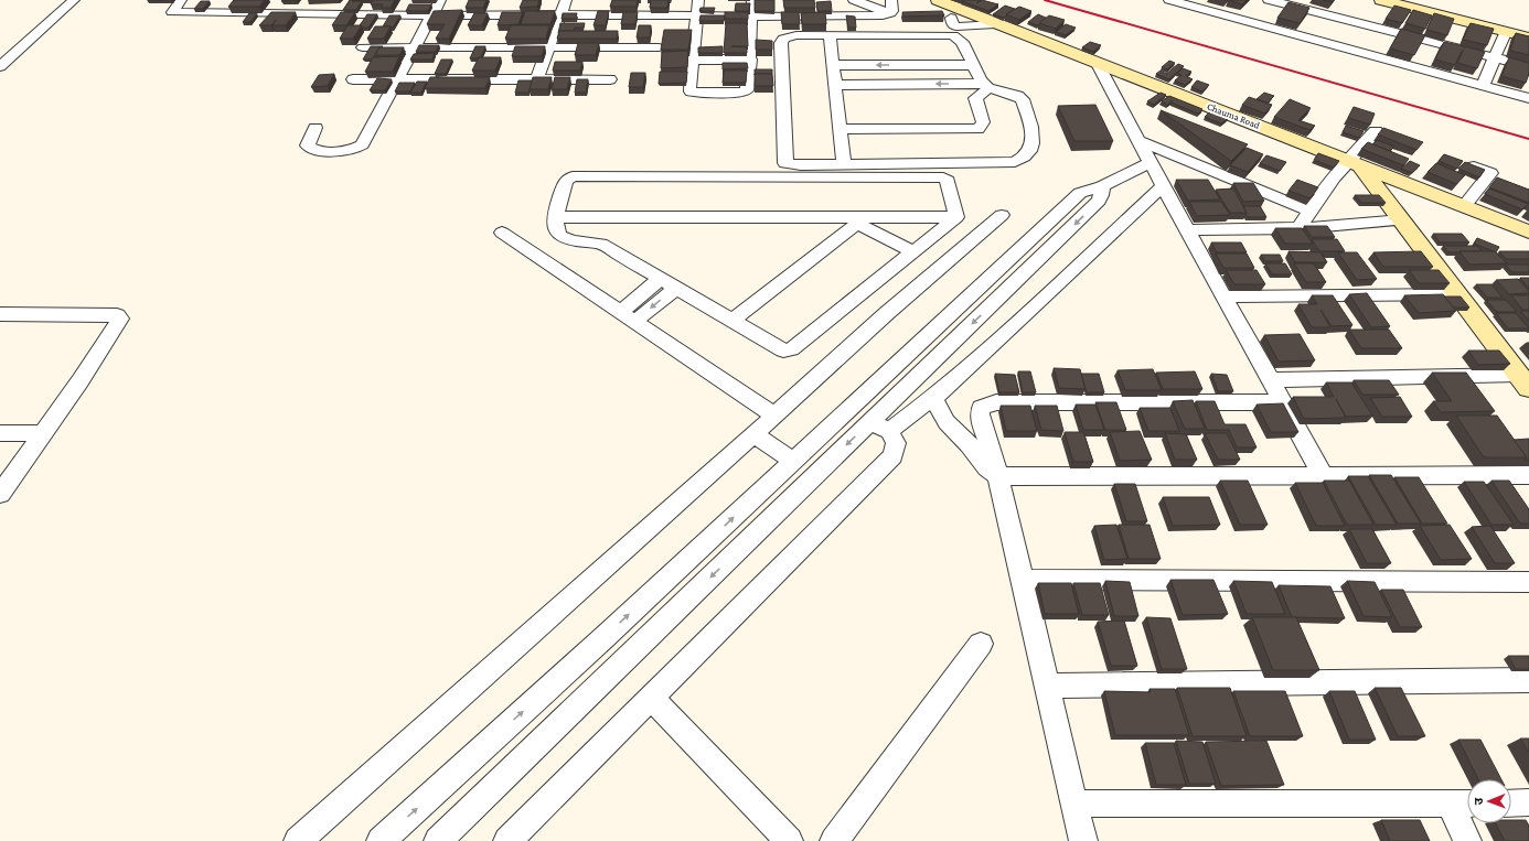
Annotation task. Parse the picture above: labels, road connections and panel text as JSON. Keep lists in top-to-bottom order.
{
  "streets": {
    "street": ["Chauma Road"]
  },
  "north": "left"
}
